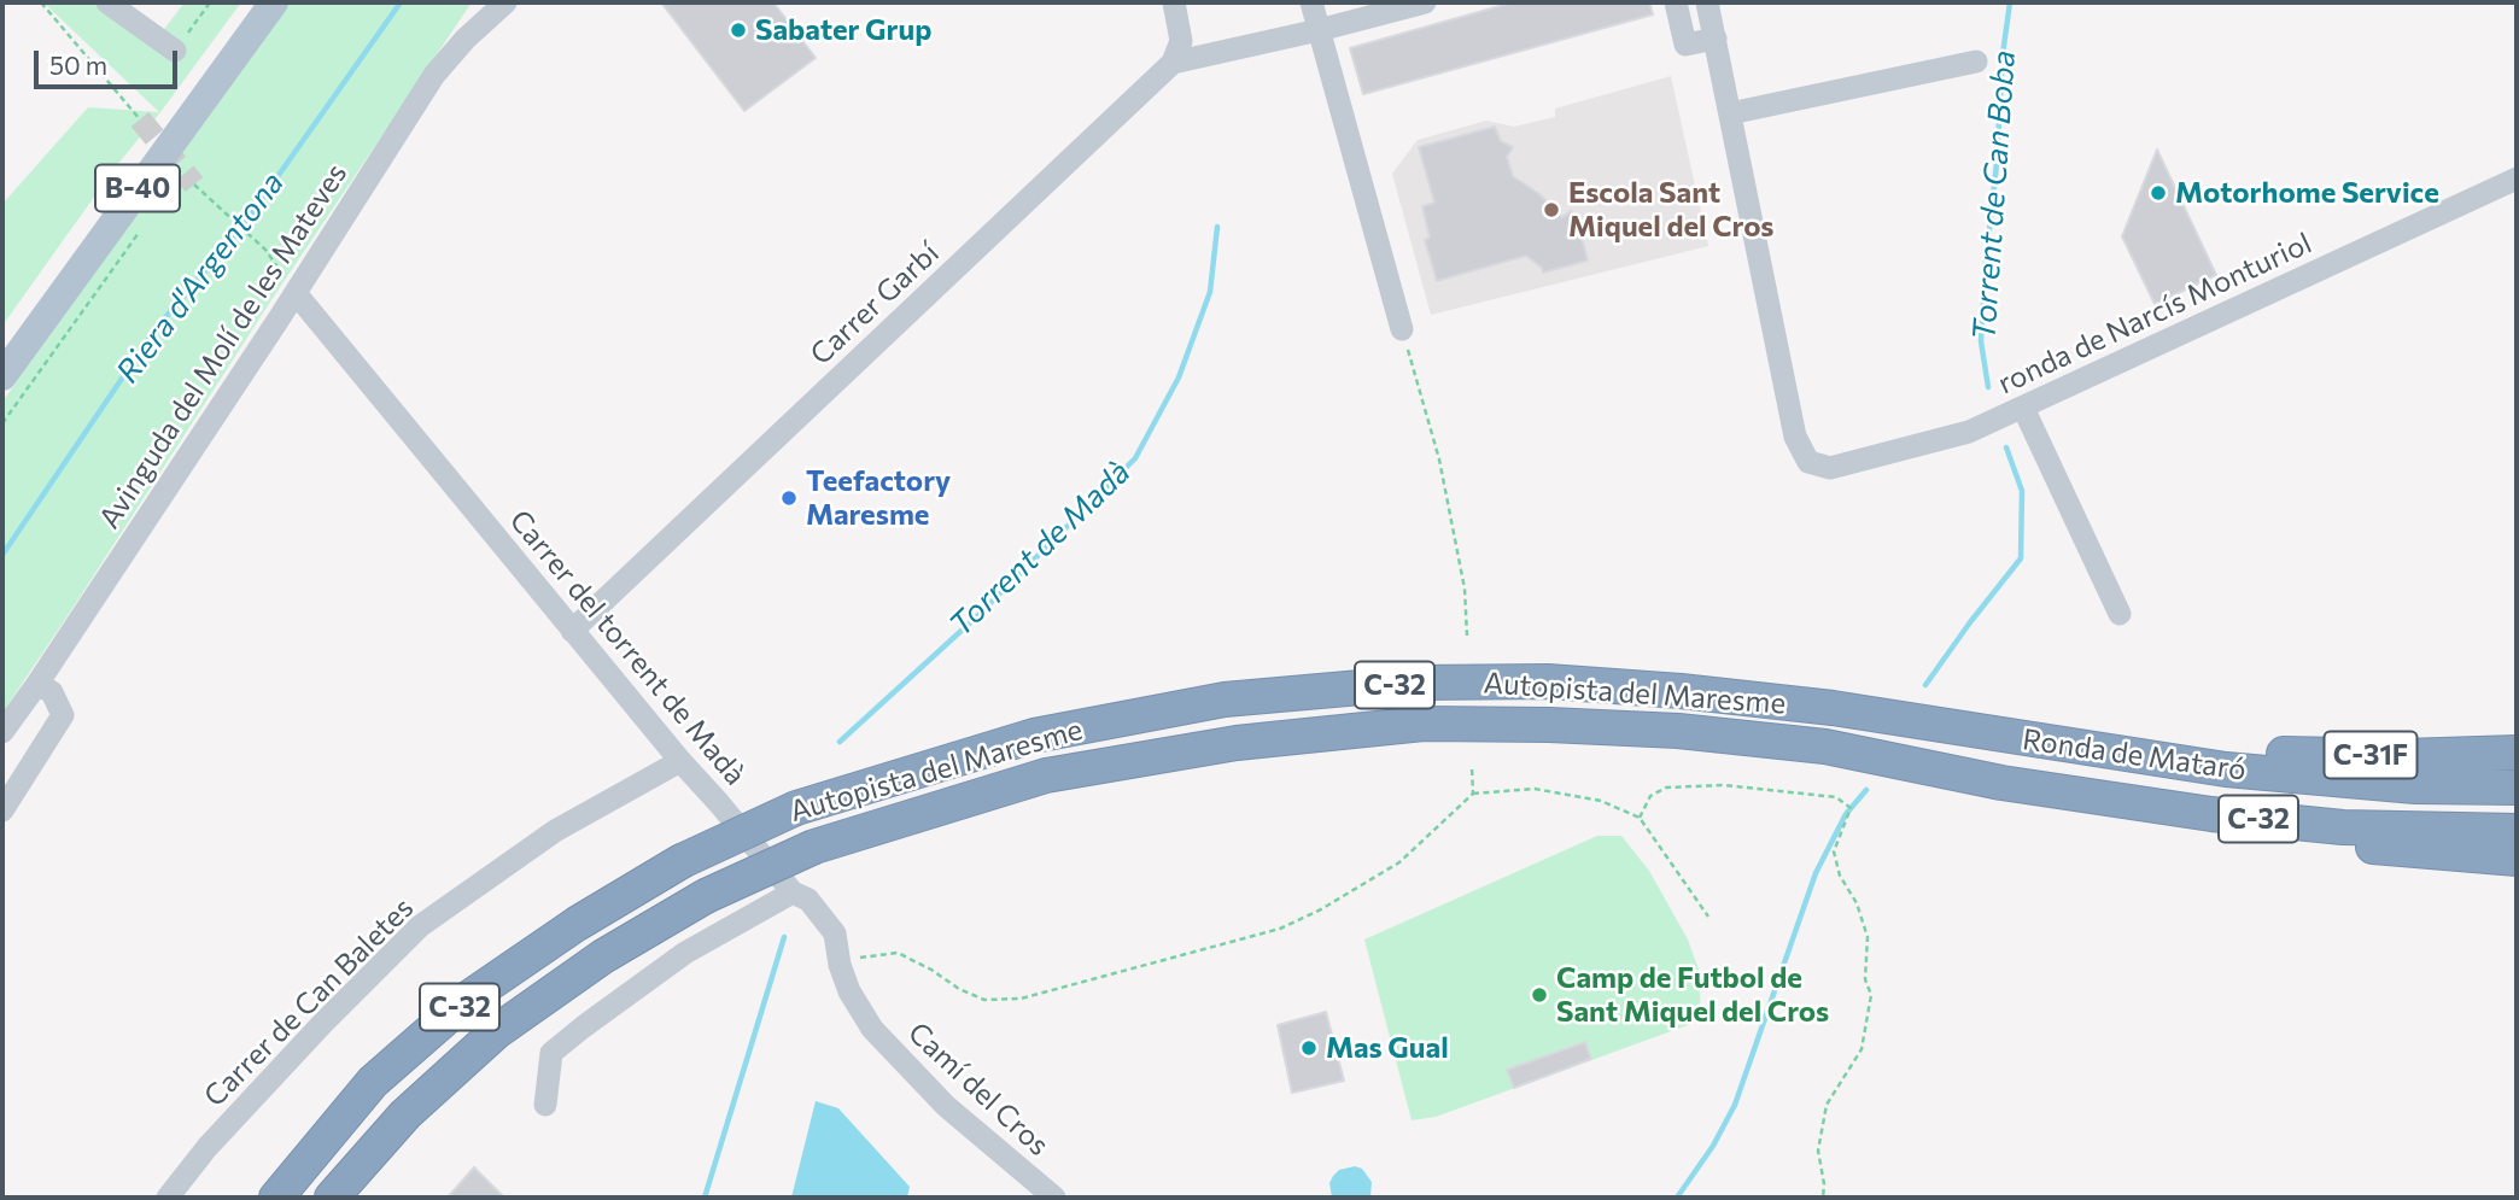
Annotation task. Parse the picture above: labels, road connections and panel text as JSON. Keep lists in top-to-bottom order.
{
  "streets": {
    "highway": [
      "C-32",
      "Autopista del Maresme",
      "Ronda de Mataró",
      "C-31F"
    ],
    "main road": ["B-40"],
    "street": [
      "Carrer Garbí",
      "ronda de Narcís Monturiol",
      "Avinguda del Molí de les Mateves",
      "Carrer del torrent de Madà",
      "Carrer de Can Baletes",
      "Camí del Cros"
    ]
  },
  "crossings": [
    ["Carrer Garbí", "Carrer del torrent de Madà"],
    ["Avinguda del Molí de les Mateves", "Carrer del torrent de Madà"],
    ["Carrer del torrent de Madà", "Carrer de Can Baletes"],
    ["Carrer del torrent de Madà", "Camí del Cros"],
    ["Autopista del Maresme", "Ronda de Mataró"],
    ["Ronda de Mataró", "C-31F"]
  ],
  "water": ["Torrent de Can Boba", "Riera d'Argentona", "Torrent de Madà"],
  "places": [
    "Sabater Grup",
    "Motorhome Service",
    "Escola Sant Miquel del Cros",
    "Teefactory Maresme",
    "Camp de Futbol de Sant Miquel del Cros",
    "Mas Gual"
  ],
  "scale_bar": "50 m"
}
